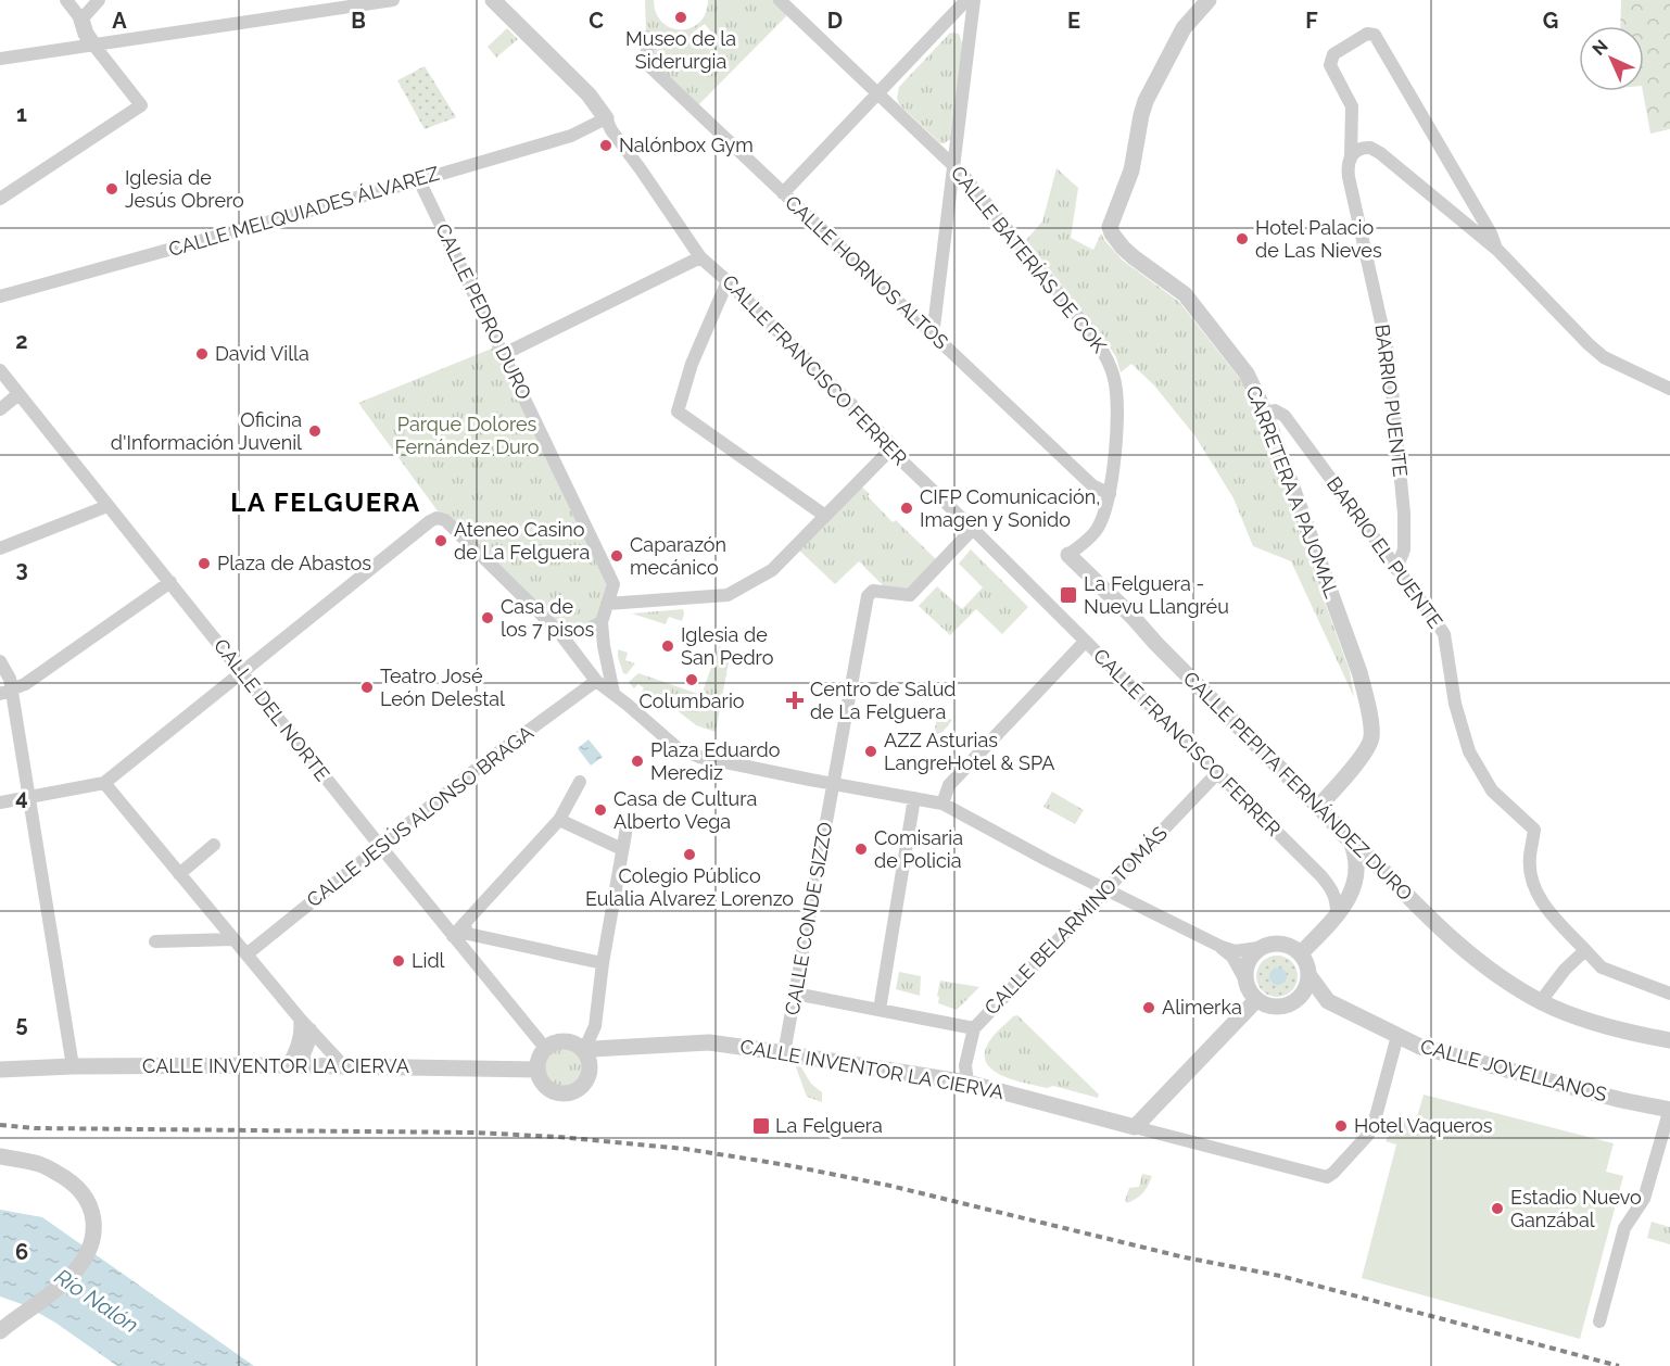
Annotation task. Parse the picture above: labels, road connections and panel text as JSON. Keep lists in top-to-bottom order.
{
  "streets": {
    "street": [
      "CALLE MELQUIADES ÁLVAREZ",
      "CALLE BATERÍAS DE COK",
      "CALLE HORNOS ALTOS",
      "CALLE PEDRO DURO",
      "CALLE FRANCISCO FERRER",
      "BARRIO PUENTE",
      "CARRETERA A PAJOMAL",
      "BARRIO EL PUENTE",
      "CALLE DEL NORTE",
      "CALLE PEPITA FERNÁNDEZ DURO",
      "CALLE JESÚS ALONSO BRAGA",
      "CALLE CONDE SIZZO",
      "CALLE BELARMINO TOMÁS",
      "CALLE INVENTOR LA CIERVA",
      "CALLE JOVELLANOS"
    ]
  },
  "crossings": [
    ["CALLE MELQUIADES ÁLVAREZ", "CALLE PEDRO DURO"],
    ["CALLE MELQUIADES ÁLVAREZ", "CALLE FRANCISCO FERRER"],
    ["CALLE BATERÍAS DE COK", "CALLE HORNOS ALTOS"],
    ["CALLE BATERÍAS DE COK", "CALLE PEPITA FERNÁNDEZ DURO"],
    ["CALLE FRANCISCO FERRER", "CALLE CONDE SIZZO"],
    ["CALLE FRANCISCO FERRER", "CALLE BELARMINO TOMÁS"],
    ["BARRIO PUENTE", "BARRIO EL PUENTE"],
    ["CARRETERA A PAJOMAL", "BARRIO EL PUENTE"],
    ["CARRETERA A PAJOMAL", "CALLE PEPITA FERNÁNDEZ DURO"],
    ["CALLE DEL NORTE", "CALLE JESÚS ALONSO BRAGA"],
    ["CALLE DEL NORTE", "CALLE INVENTOR LA CIERVA"],
    ["CALLE CONDE SIZZO", "CALLE INVENTOR LA CIERVA"],
    ["CALLE BELARMINO TOMÁS", "CALLE INVENTOR LA CIERVA"]
  ],
  "districts": ["LA FELGUERA"],
  "water": ["Río Nalón"],
  "parks": ["Parque Dolores Fernández Duro"],
  "places": {
    "other": [
      "Museo de la Siderurgia",
      "Nalónbox Gym",
      "Iglesia de Jesús Obrero",
      "Hotel Palacio de Las Nieves",
      "David Villa",
      "Oficina d'Información Juvenil",
      "CIFP Comunicación, Imagen y Sonido",
      "Ateneo Casino de La Felguera",
      "Caparazón mecánico",
      "Plaza de Abastos",
      "Casa de los 7 pisos",
      "Iglesia de San Pedro",
      "Columbario",
      "Teatro José León Delestal",
      "AZZ Asturias LangreHotel & SPA",
      "Plaza Eduardo Merediz",
      "Casa de Cultura Alberto Vega",
      "Comisaria de Policia",
      "Colegio Público Eulalia Alvarez Lorenzo",
      "Lidl",
      "Alimerka",
      "Hotel Vaqueros",
      "Estadio Nuevo Ganzábal"
    ],
    "transit": ["La Felguera - Nuevu Llangréu", "La Felguera"],
    "health": ["Centro de Salud de La Felguera"]
  },
  "north": "top left",
  "grid": {
    "columns": [
      "A",
      "B",
      "C",
      "D",
      "E",
      "F",
      "G"
    ],
    "rows": [
      "1",
      "2",
      "3",
      "4",
      "5",
      "6"
    ]
  }
}
